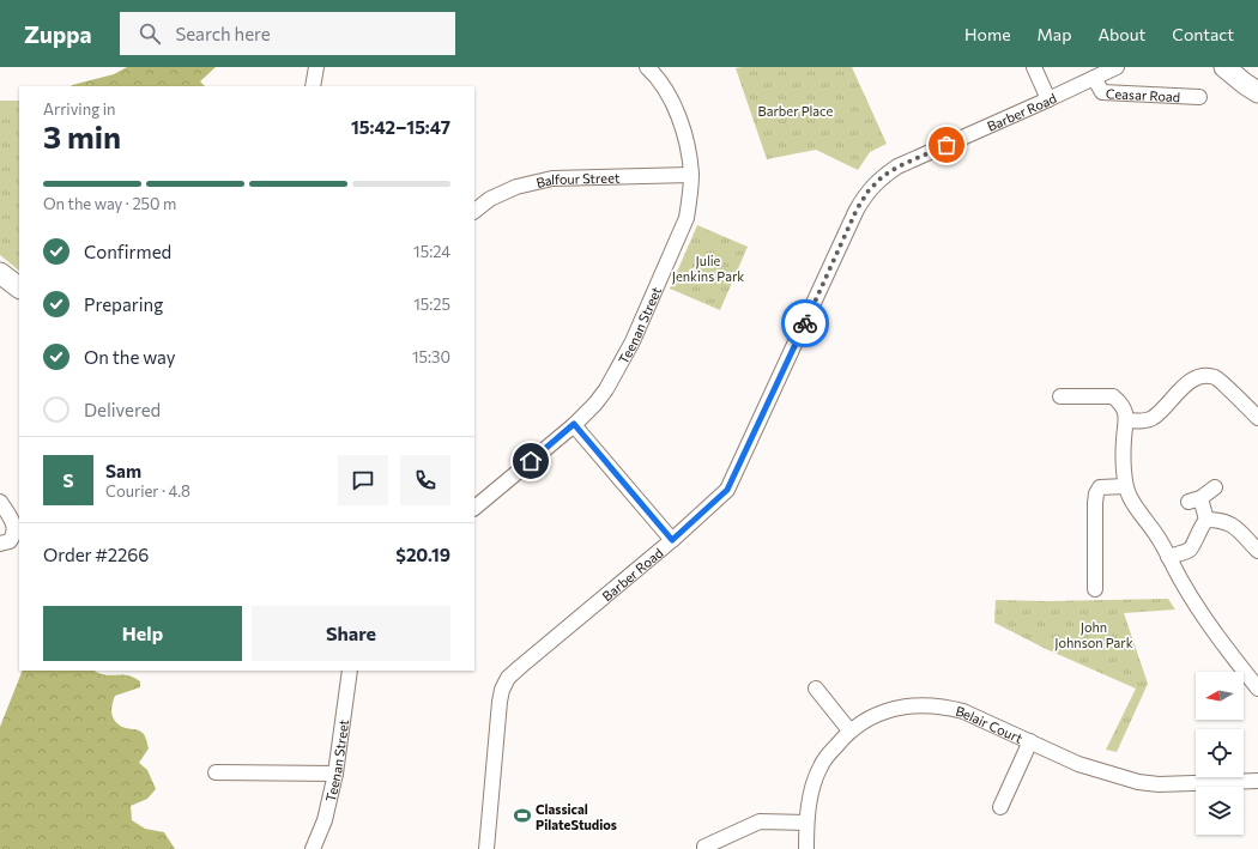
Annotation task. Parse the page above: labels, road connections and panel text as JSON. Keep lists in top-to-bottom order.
{
  "streets": {
    "street": [
      "Ceasar Road",
      "Barber Road",
      "Balfour Street",
      "Teenan Street",
      "Belair Court"
    ]
  },
  "crossings": [
    ["Ceasar Road", "Barber Road"],
    ["Balfour Street", "Teenan Street"]
  ],
  "parks": ["Barber Place", "Julie Jenkins Park", "John Johnson Park"],
  "places": {
    "sports": ["Classical PilateStudios"]
  },
  "north": "left",
  "page": {
    "header": "Zuppa",
    "search": "Search here",
    "nav": [
      "Home",
      "Map",
      "About",
      "Contact"
    ],
    "heading": ["3 min", "Arriving in", "15:42–15:47"],
    "panel": [
      "Sam",
      "Courier · 4.8",
      "Order #2266",
      "$20.19"
    ],
    "bar": "On the way · 250 m",
    "list": [
      ["Confirmed", "15:24"],
      ["Preparing", "15:25"],
      ["On the way", "15:30"],
      "Delivered"
    ],
    "round": "S",
    "buttons": ["Help", "Share"]
  }
}
